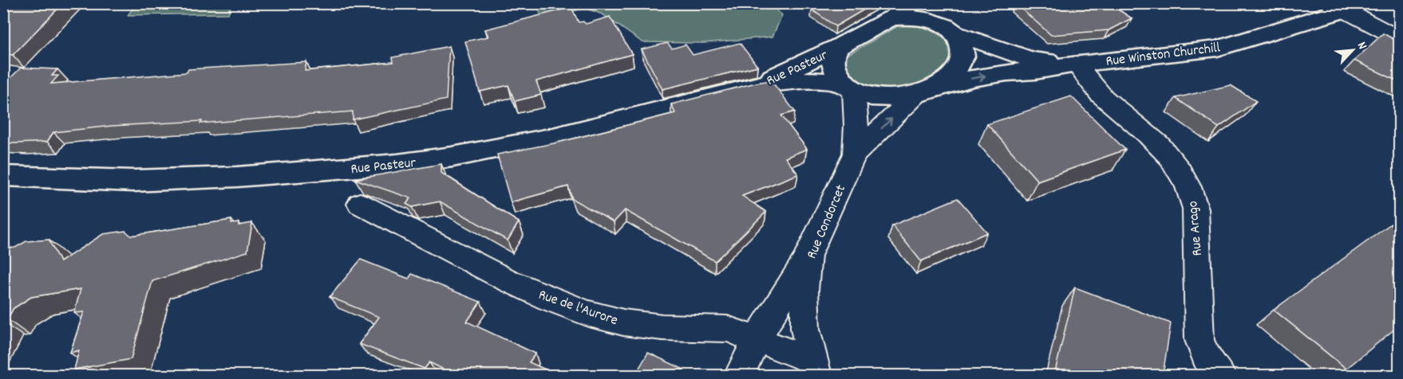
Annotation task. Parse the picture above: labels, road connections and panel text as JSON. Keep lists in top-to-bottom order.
{
  "streets": {
    "main road": ["Rue Winston Churchill", "Rue Pasteur"],
    "street": ["Rue Condorcet", "Rue Arago", "Rue de l'Aurore"]
  },
  "crossings": [
    ["Rue Winston Churchill", "Rue Pasteur"],
    ["Rue Winston Churchill", "Rue Condorcet"],
    ["Rue Winston Churchill", "Rue Arago"],
    ["Rue Pasteur", "Rue Condorcet"],
    ["Rue Condorcet", "Rue de l'Aurore"]
  ],
  "north": "top right"
}
